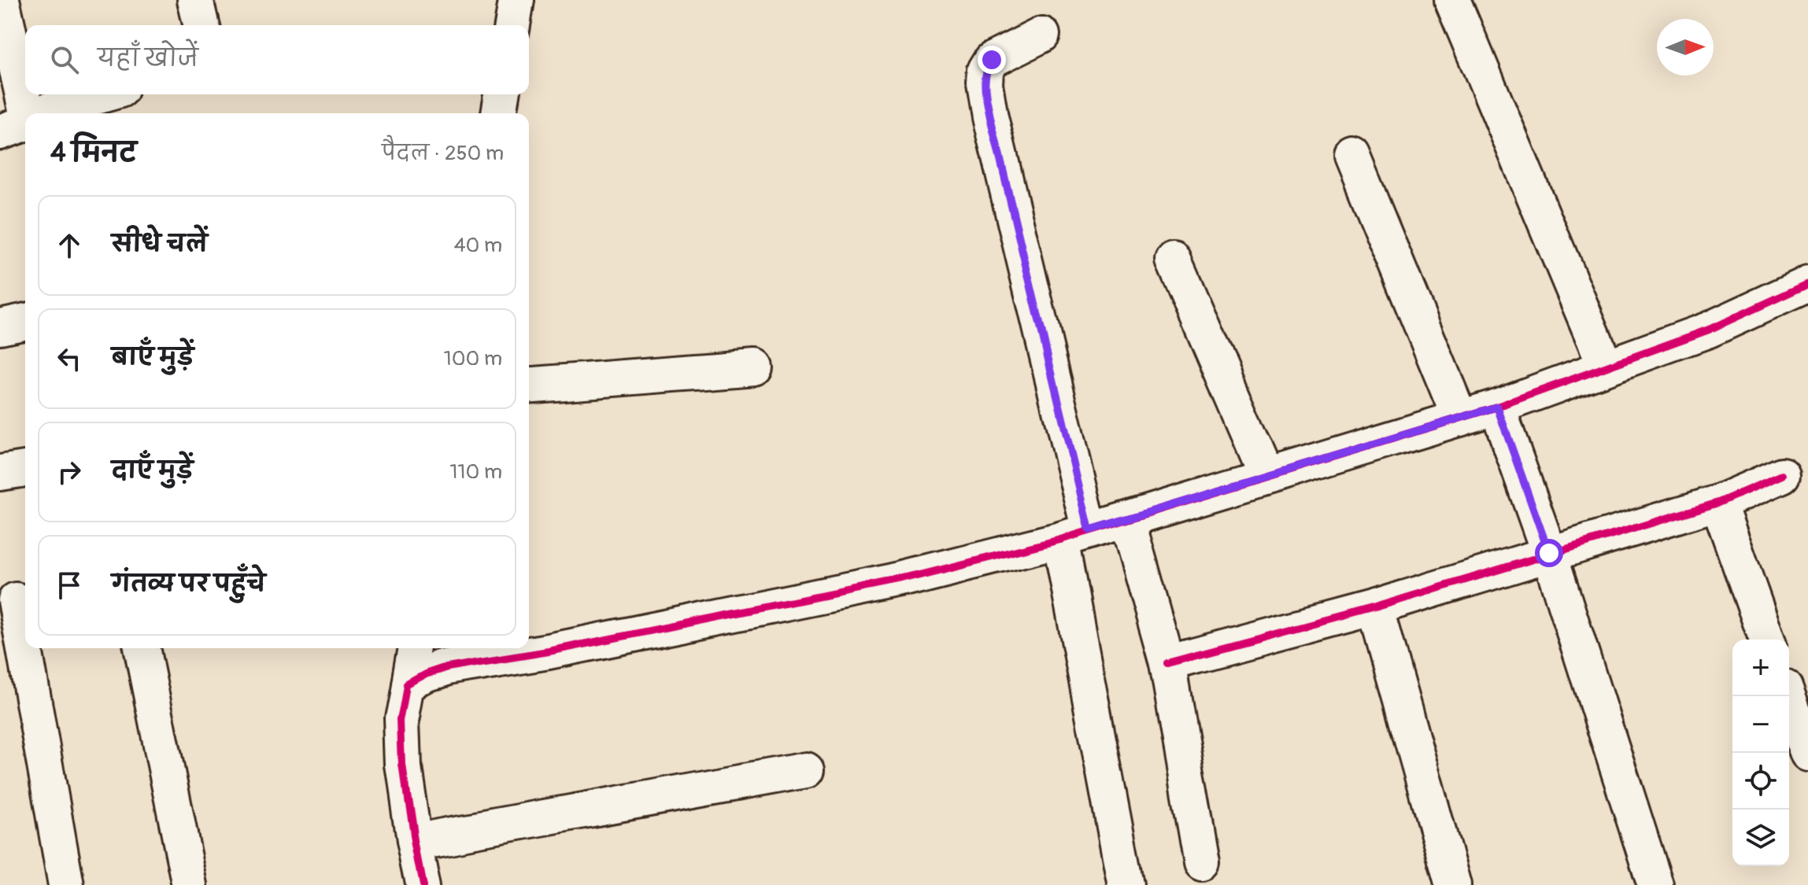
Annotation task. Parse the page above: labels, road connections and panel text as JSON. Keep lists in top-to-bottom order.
{
  "north": "right",
  "page": {
    "search": "यहाँ खोजें",
    "heading": ["4 मिनट", "पैदल · 250 m"],
    "list": [
      ["सीधे चलें", "40 m"],
      ["बाएँ मुड़ें", "100 m"],
      ["दाएँ मुड़ें", "110 m"],
      "गंतव्य पर पहुँचे"
    ],
    "map_buttons": ["+", "−"]
  }
}
